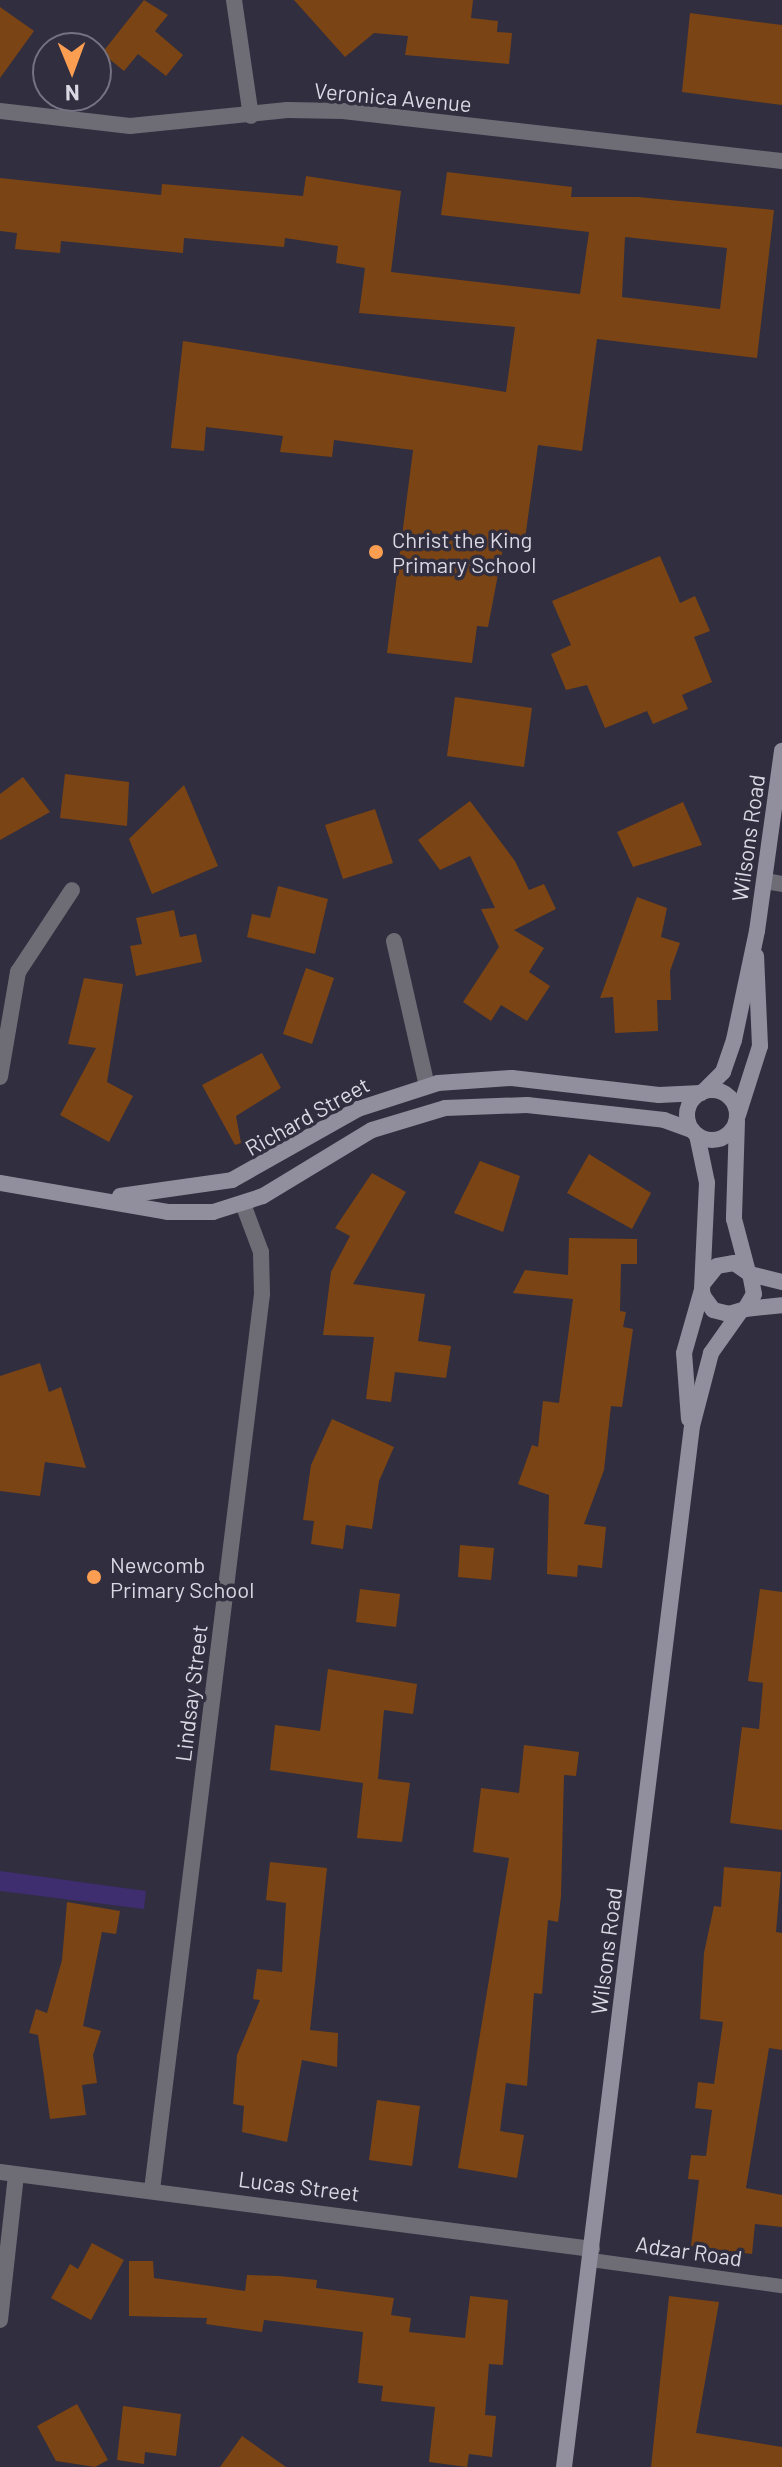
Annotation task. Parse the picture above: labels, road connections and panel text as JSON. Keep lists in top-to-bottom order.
{
  "streets": {
    "street": [
      "Veronica Avenue",
      "Wilsons Road",
      "Richard Street",
      "Lindsay Street",
      "Lucas Street"
    ],
    "lane": ["Adzar Road"]
  },
  "crossings": [
    ["Wilsons Road", "Richard Street"],
    ["Wilsons Road", "Lucas Street"],
    ["Wilsons Road", "Adzar Road"],
    ["Richard Street", "Lindsay Street"],
    ["Lindsay Street", "Lucas Street"],
    ["Lucas Street", "Adzar Road"]
  ],
  "places": ["Christ the King Primary School", "Newcomb Primary School"],
  "north": "bottom"
}
